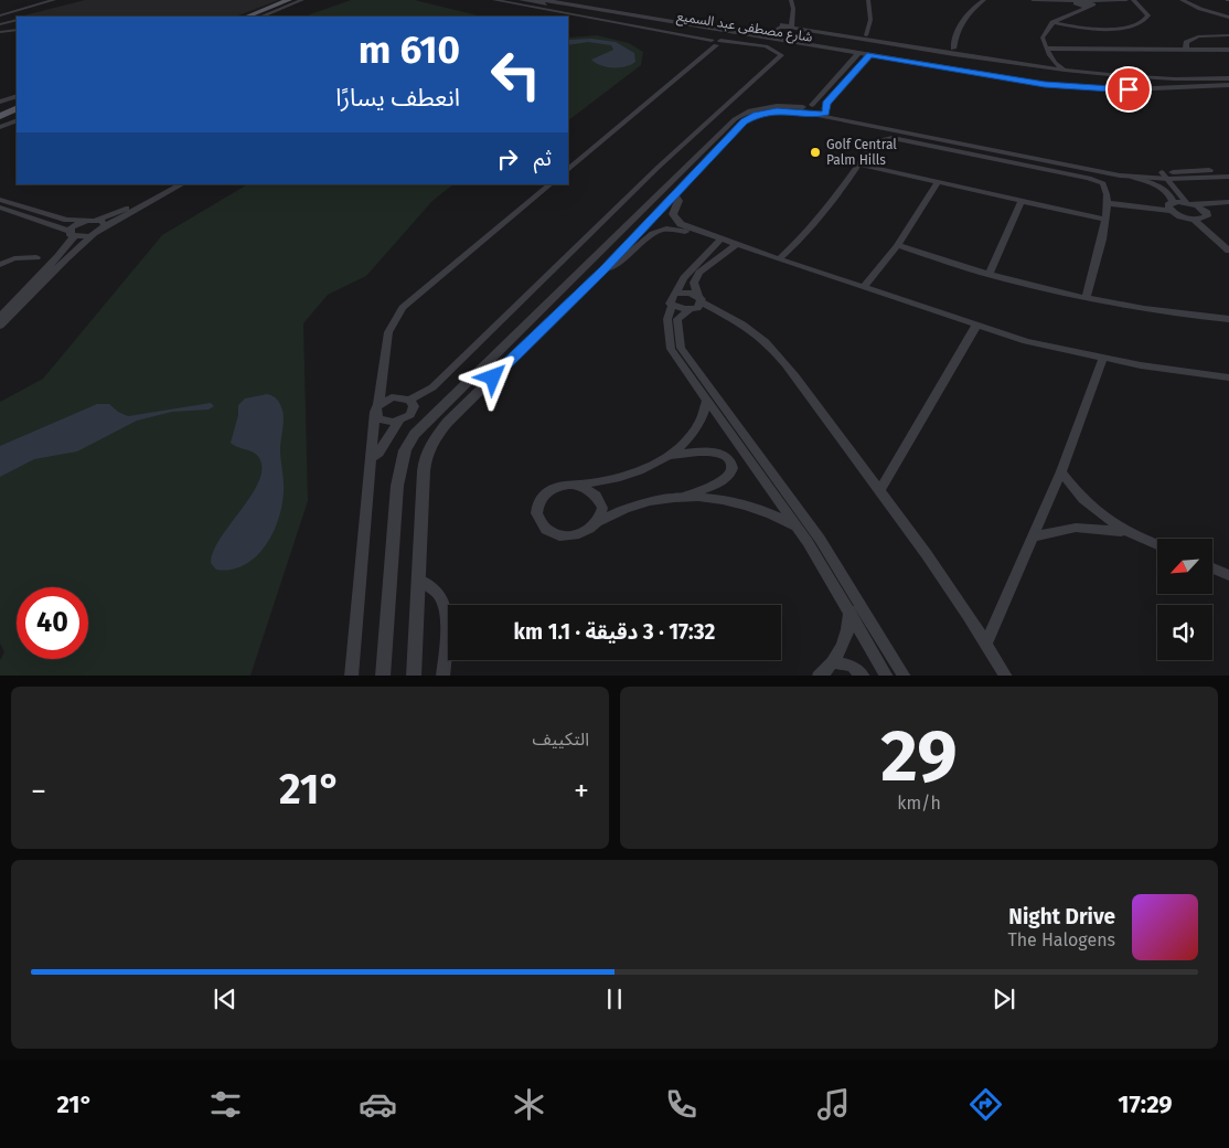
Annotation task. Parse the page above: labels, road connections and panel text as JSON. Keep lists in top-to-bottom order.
{
  "streets": {
    "street": ["شارع مصطفى عبد السميع"]
  },
  "places": ["Golf Central Palm Hills"],
  "north": "bottom left",
  "page": {
    "turn": ["610 m", "انعطف يسارًا"],
    "then": "ثم",
    "limit": "40",
    "trip": "17:32 · 3 دقيقة · 1.1 km",
    "tile": [
      ["29", "km/h"],
      "التكييف"
    ],
    "heat": ["−", "21°", "+"],
    "song": ["Night Drive", "The Halogens"],
    "tabs": ["17:29", "21°"]
  }
}
